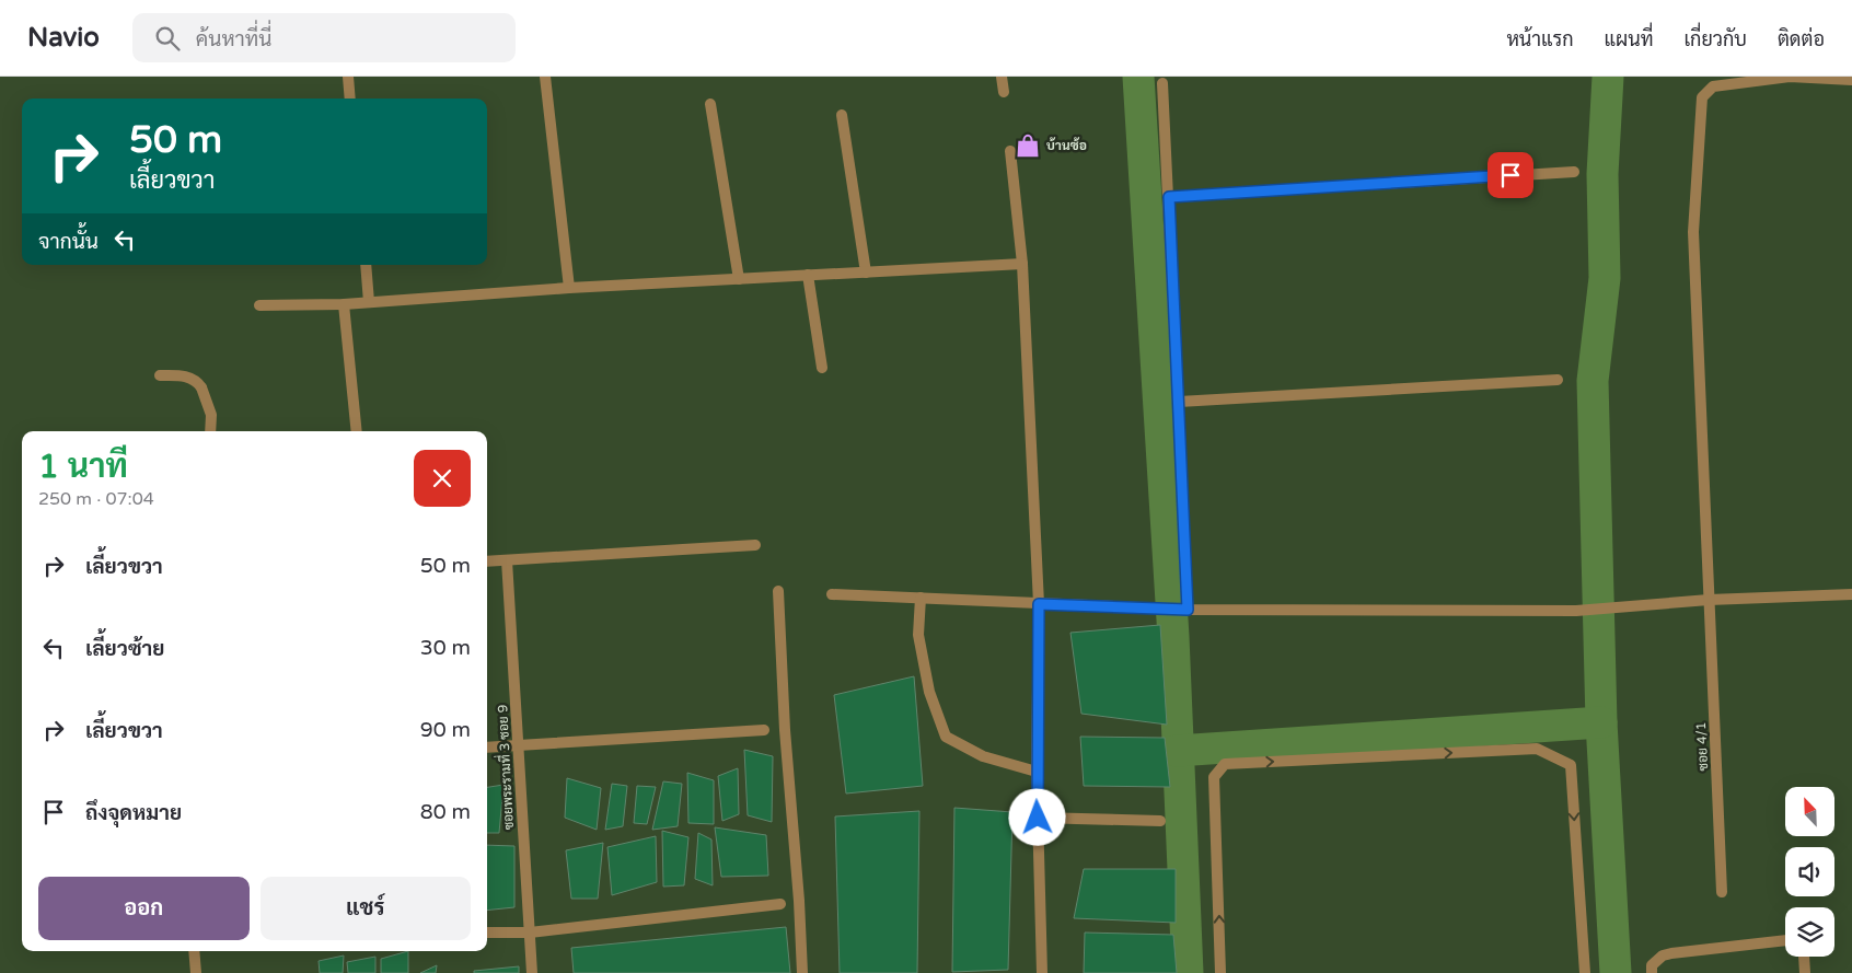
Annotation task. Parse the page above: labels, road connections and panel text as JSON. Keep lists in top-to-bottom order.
{
  "streets": {
    "street": ["ซอย 4/1", "ซอยพระรามที่ 3 ซอย 9"]
  },
  "places": {
    "shop": ["บ้านซ้อ"]
  },
  "north": "top left",
  "page": {
    "header": "Navio",
    "search": "ค้นหาที่นี่",
    "nav": [
      "หน้าแรก",
      "แผนที่",
      "เกี่ยวกับ",
      "ติดต่อ"
    ],
    "turn": ["50 m", "เลี้ยวขวา"],
    "then": "จากนั้น",
    "heading": ["1 นาที", "250 m · 07:04"],
    "list": [
      {
        "name": "เลี้ยวขวา",
        "value": "50 m"
      },
      {
        "name": "เลี้ยวซ้าย",
        "value": "30 m"
      },
      {
        "name": "เลี้ยวขวา",
        "value": "90 m"
      },
      {
        "name": "ถึงจุดหมาย",
        "value": "80 m"
      }
    ],
    "buttons": ["ออก", "แชร์"]
  }
}
